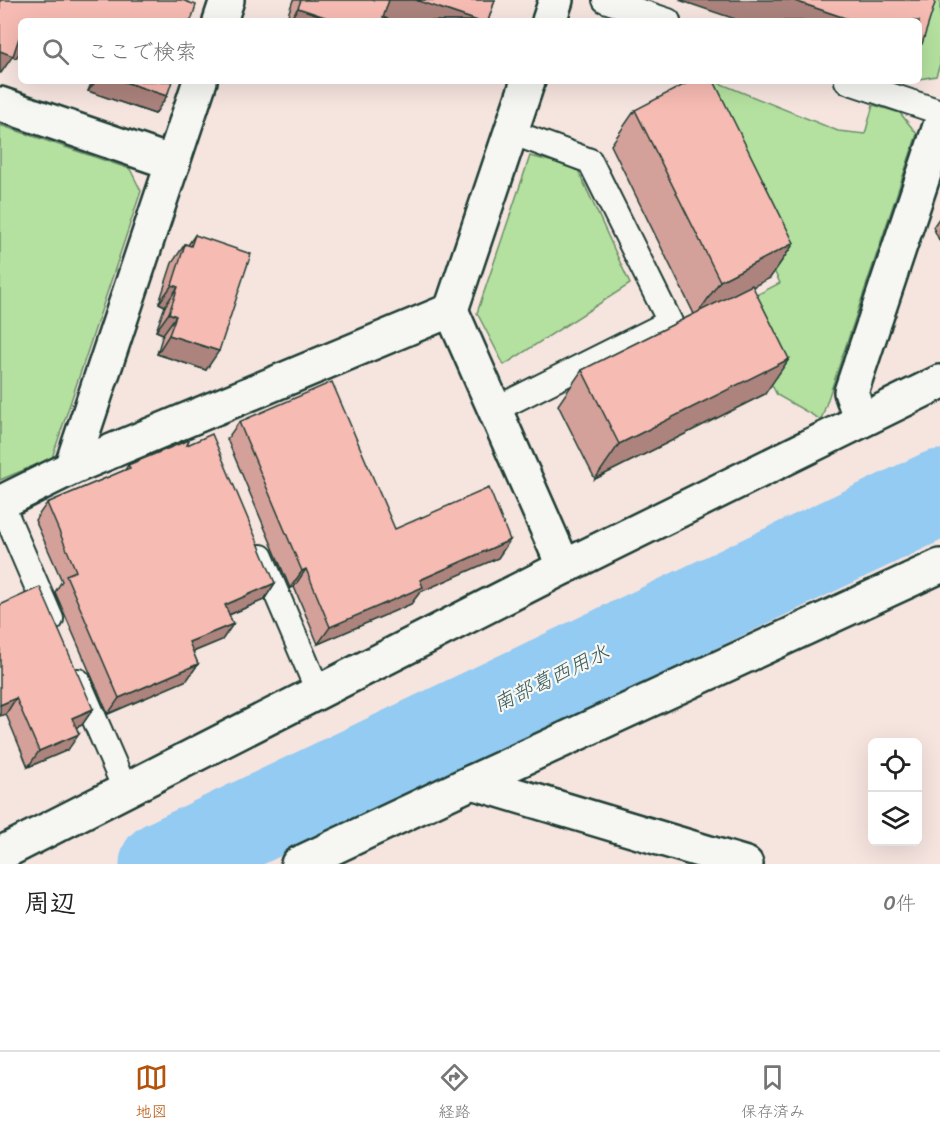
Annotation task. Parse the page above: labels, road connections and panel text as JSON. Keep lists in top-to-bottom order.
{
  "water": ["南部葛西用水"],
  "page": {
    "search": "ここで検索",
    "heading": ["周辺", "0件"],
    "nav": ["地図", "経路", "保存済み"]
  }
}
